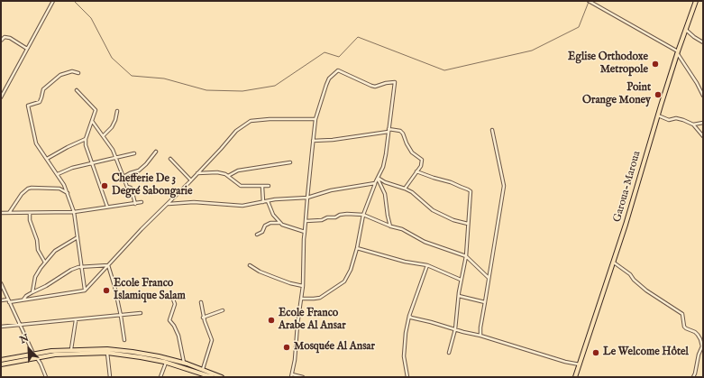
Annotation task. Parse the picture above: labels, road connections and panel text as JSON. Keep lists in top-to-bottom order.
{
  "streets": {
    "main road": ["Garoua-Maroua"]
  },
  "places": [
    "Eglise Orthodoxe Metropole",
    "Point Orange Money",
    "Chefferie De 3 Degré Sabongarie",
    "Ecole Franco Islamique Salam",
    "Ecole Franco Arabe Al Ansar",
    "Mosquée Al Ansar",
    "Le Welcome Hôtel"
  ],
  "north": "top left"
}
